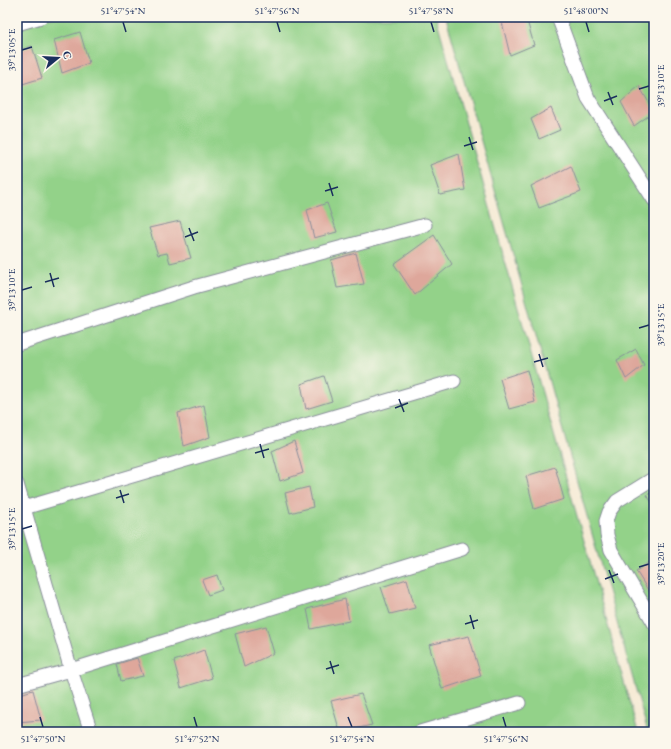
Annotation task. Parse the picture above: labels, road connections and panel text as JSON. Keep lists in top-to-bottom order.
{
  "north": "right",
  "coordinates": [
    "51°47'54\"N",
    "51°47'56\"N",
    "51°47'58\"N",
    "51°48'00\"N",
    "39°13'05\"E",
    "39°13'10\"E",
    "39°13'15\"E",
    "39°13'20\"E",
    "51°47'50\"N",
    "51°47'52\"N"
  ]
}
